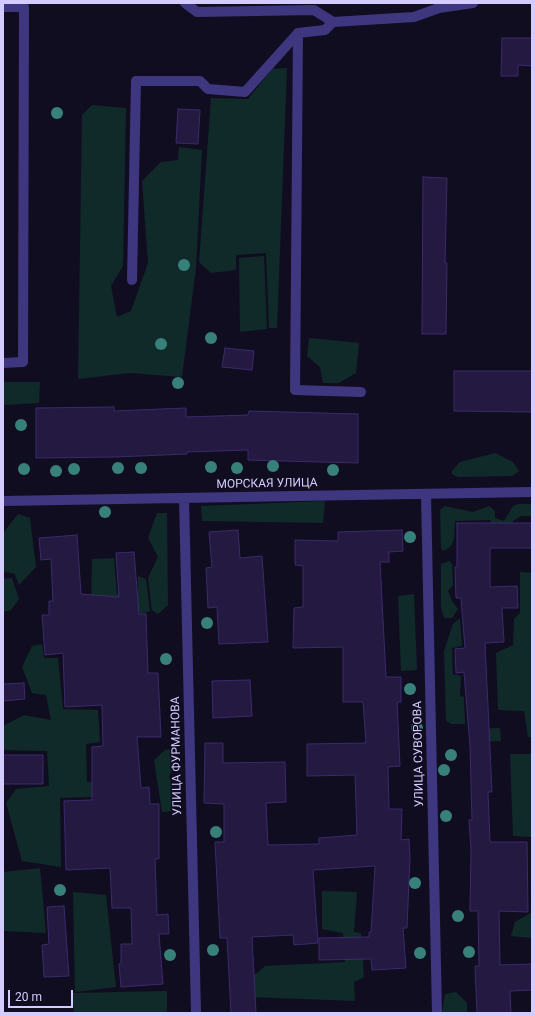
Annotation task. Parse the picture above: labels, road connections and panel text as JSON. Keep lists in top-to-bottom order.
{
  "streets": {
    "street": ["МОРСКАЯ УЛИЦА", "УЛИЦА СУВОРОВА", "УЛИЦА ФУРМАНОВА"]
  },
  "crossings": [
    ["МОРСКАЯ УЛИЦА", "УЛИЦА СУВОРОВА"],
    ["МОРСКАЯ УЛИЦА", "УЛИЦА ФУРМАНОВА"]
  ],
  "scale_bar": "20 m"
}
